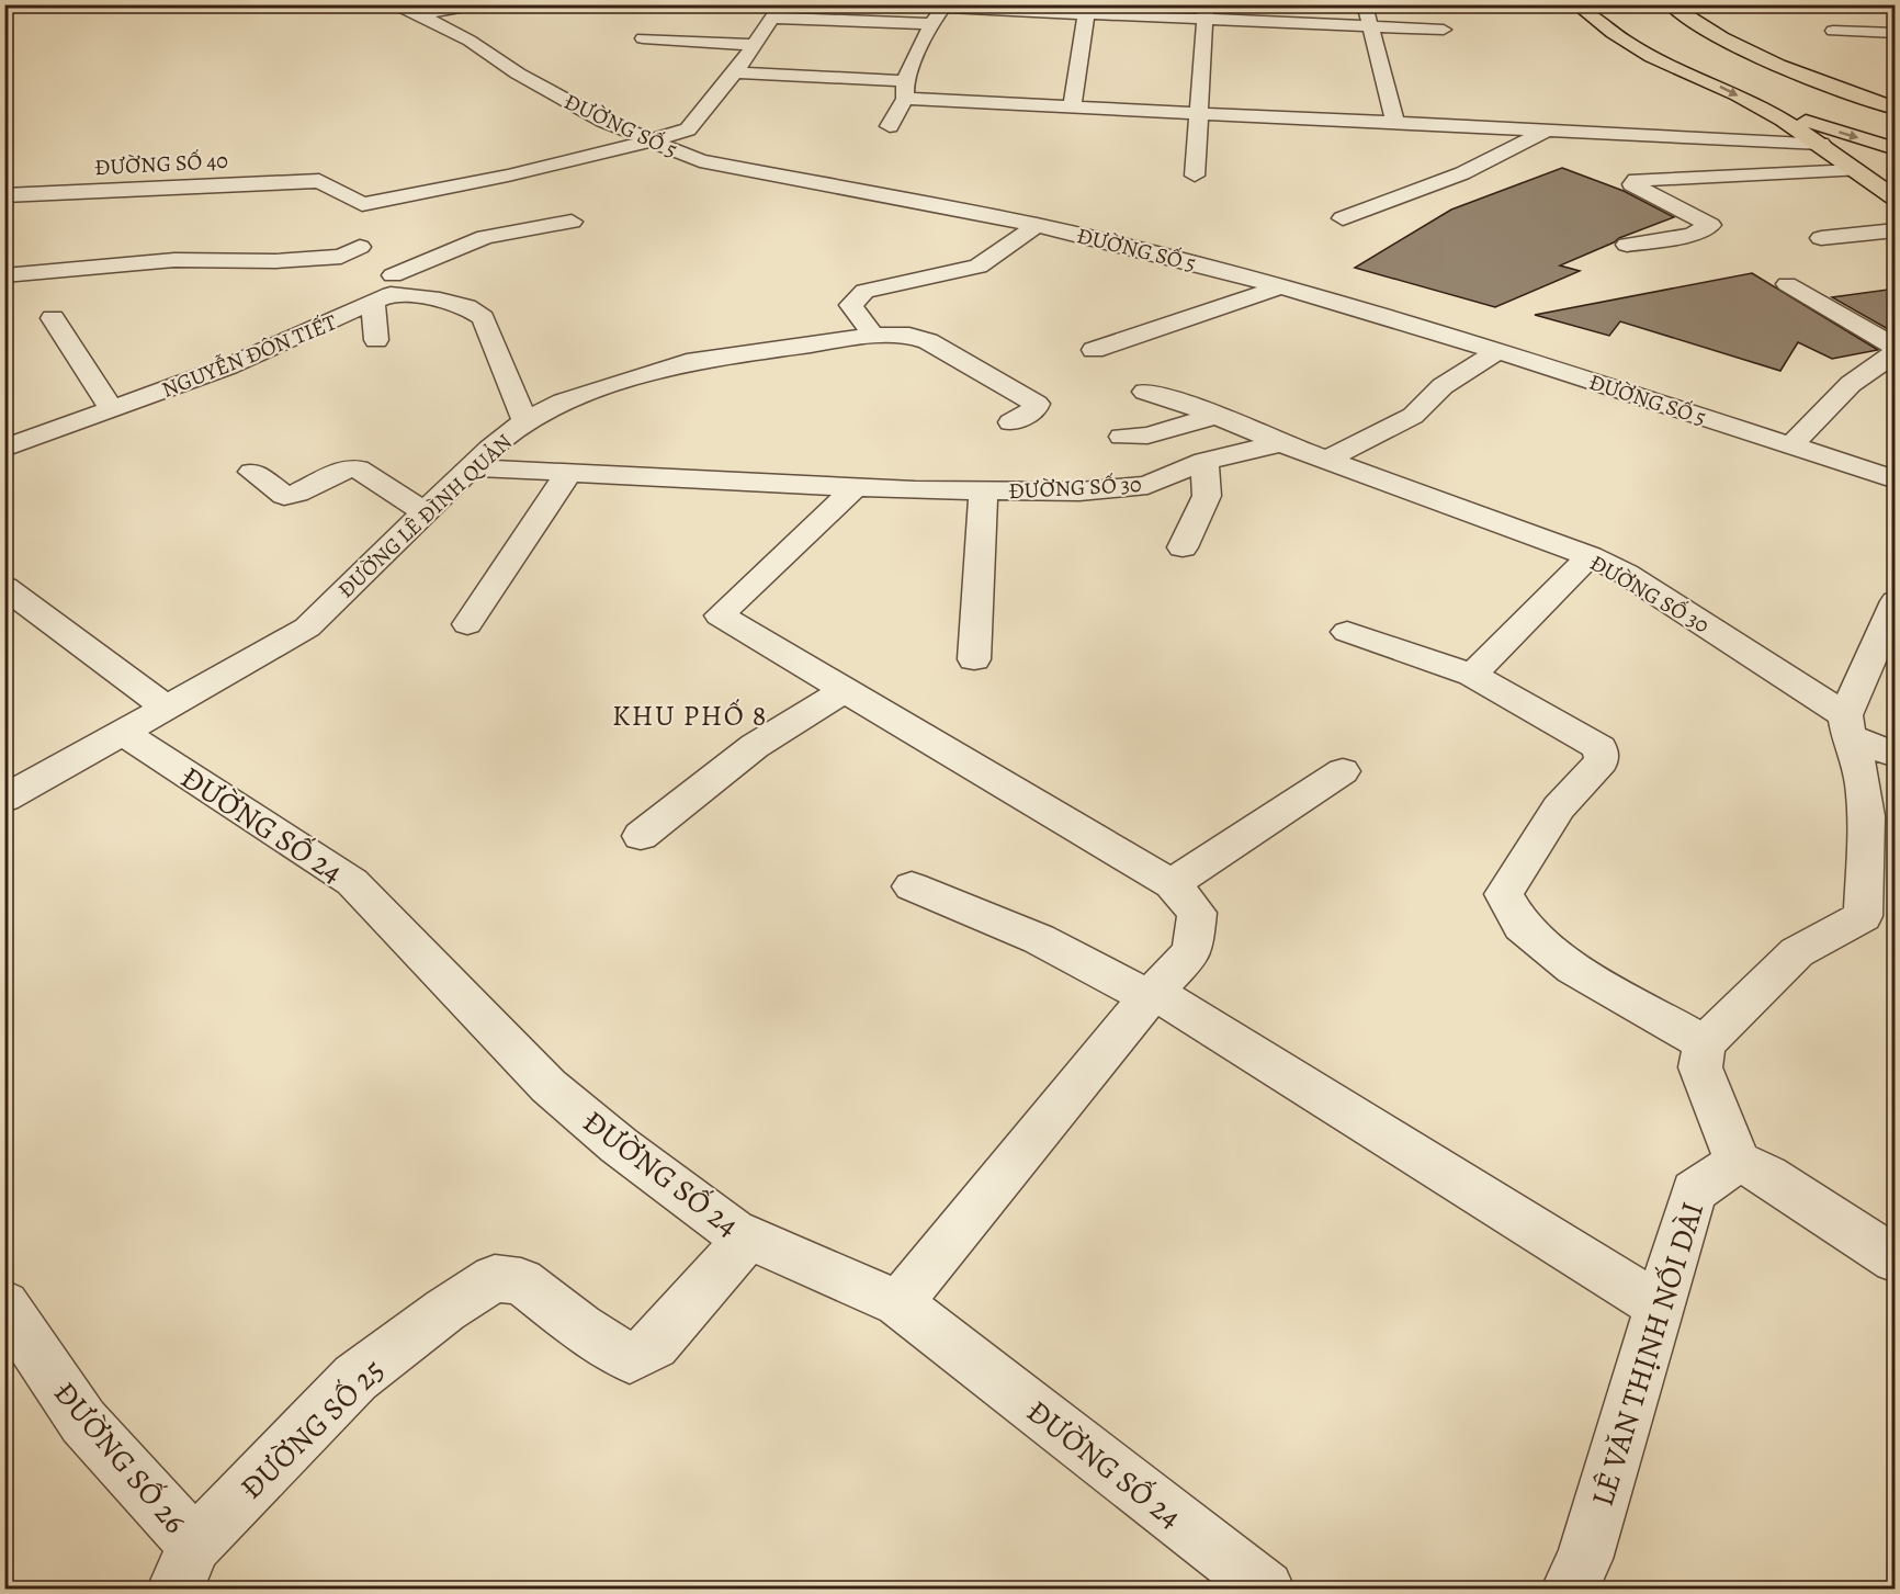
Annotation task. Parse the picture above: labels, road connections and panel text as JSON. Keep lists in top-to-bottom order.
{
  "streets": {
    "street": [
      "ĐƯỜNG SỐ 5",
      "ĐƯỜNG SỐ 40",
      "NGUYỄN ĐÔN TIẾT",
      "ĐƯỜNG SỐ 30",
      "ĐƯỜNG LÊ ĐÌNH QUẢN",
      "ĐƯỜNG SỐ 24",
      "LÊ VĂN THỊNH NỐI DÀI",
      "ĐƯỜNG SỐ 25",
      "ĐƯỜNG SỐ 26"
    ]
  },
  "crossings": [
    ["ĐƯỜNG SỐ 30", "ĐƯỜNG LÊ ĐÌNH QUẢN"],
    ["ĐƯỜNG LÊ ĐÌNH QUẢN", "ĐƯỜNG SỐ 24"],
    ["ĐƯỜNG SỐ 24", "ĐƯỜNG SỐ 25"],
    ["ĐƯỜNG SỐ 25", "ĐƯỜNG SỐ 26"]
  ],
  "districts": ["KHU PHỐ 8"]
}
